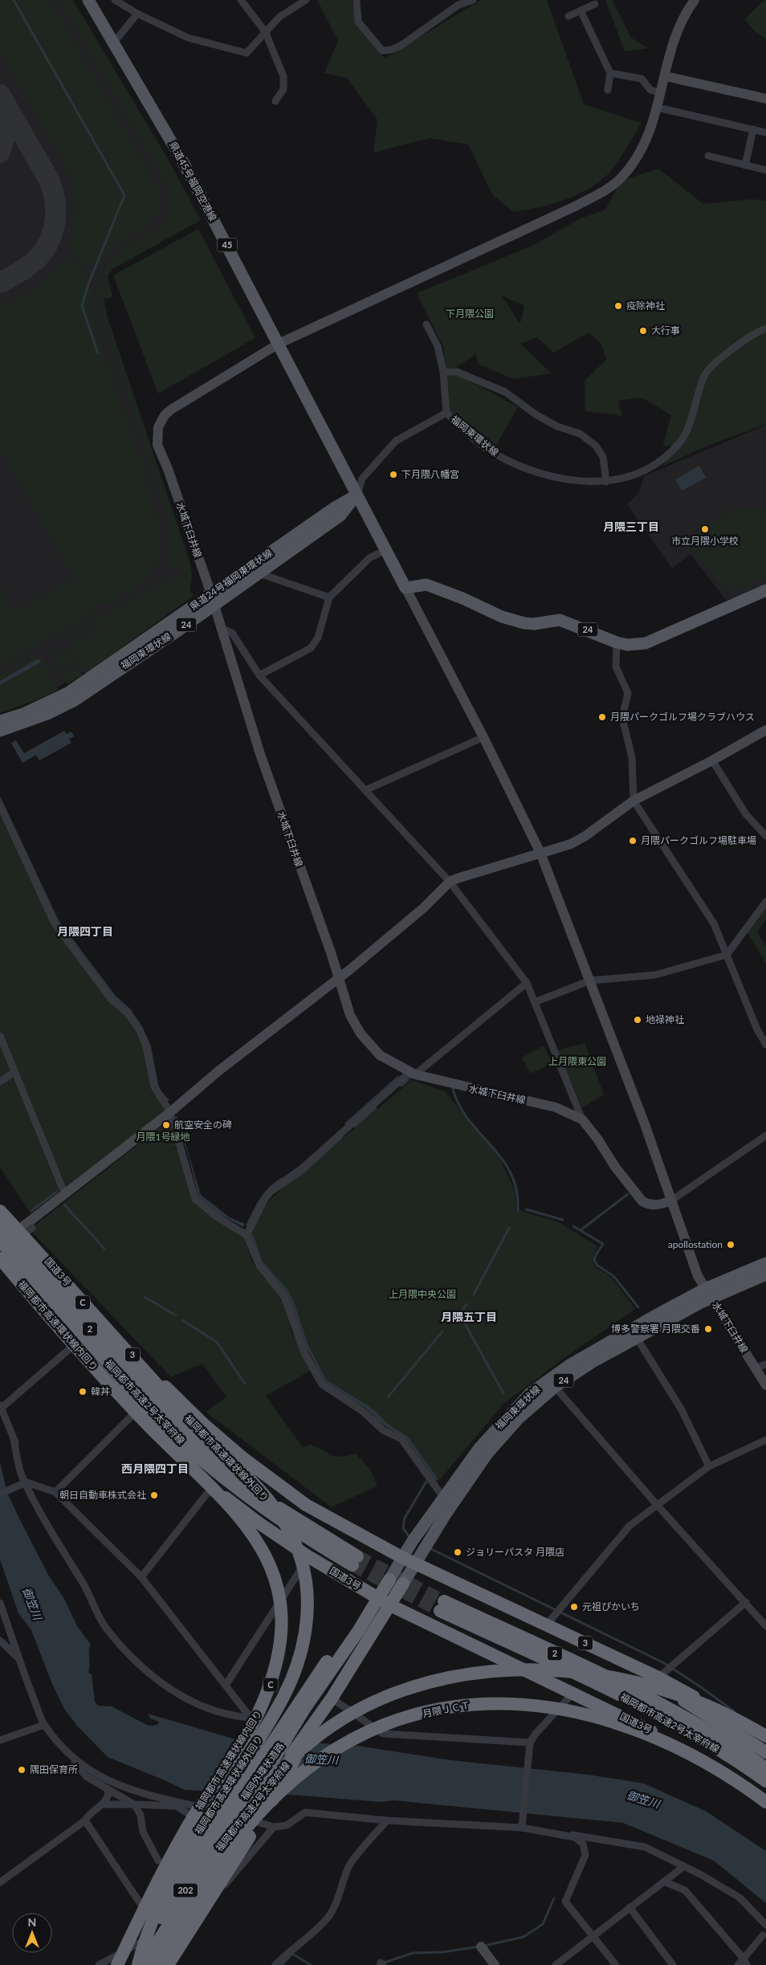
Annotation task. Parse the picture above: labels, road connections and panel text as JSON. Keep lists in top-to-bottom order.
{
  "streets": {
    "highway": [
      "国道3号",
      "C",
      "福岡都市高速環状線内回り",
      "2",
      "3",
      "福岡都市高速2号太宰府線",
      "福岡都市高速環状線外回り",
      "月隈ＪＣＴ",
      "福岡外環状道路",
      "202"
    ],
    "main road": [
      "県道45号福岡空港線",
      "45",
      "福岡東環状線",
      "水城下臼井線",
      "県道24号福岡東環状線",
      "24"
    ]
  },
  "crossings": [
    ["県道45号福岡空港線", "福岡東環状線"],
    ["県道45号福岡空港線", "水城下臼井線"],
    ["県道45号福岡空港線", "県道24号福岡東環状線"],
    ["福岡東環状線", "水城下臼井線"],
    ["福岡東環状線", "県道24号福岡東環状線"],
    ["福岡東環状線", "国道3号"],
    ["福岡東環状線", "福岡外環状道路"],
    ["水城下臼井線", "県道24号福岡東環状線"],
    ["水城下臼井線", "24"],
    ["国道3号", "福岡都市高速環状線内回り"],
    ["国道3号", "福岡都市高速2号太宰府線"],
    ["国道3号", "福岡都市高速環状線外回り"],
    ["国道3号", "福岡外環状道路"],
    ["福岡都市高速環状線外回り", "福岡外環状道路"]
  ],
  "districts": [
    "月隈三丁目",
    "月隈四丁目",
    "月隈五丁目",
    "西月隈四丁目"
  ],
  "water": ["御笠川"],
  "parks": [
    "下月隈公園",
    "上月隈東公園",
    "月隈1号緑地",
    "上月隈中央公園"
  ],
  "places": [
    "疫除神社",
    "大行事",
    "下月隈八幡宮",
    "市立月隈小学校",
    "月隈パークゴルフ場クラブハウス",
    "月隈パークゴルフ場駐車場",
    "地禄神社",
    "航空安全の碑",
    "apollostation",
    "博多警察署 月隈交番",
    "韓丼",
    "朝日自動車株式会社",
    "ジョリーパスタ 月隈店",
    "元祖ぴかいち",
    "隅田保育所"
  ],
  "north": "top"
}
